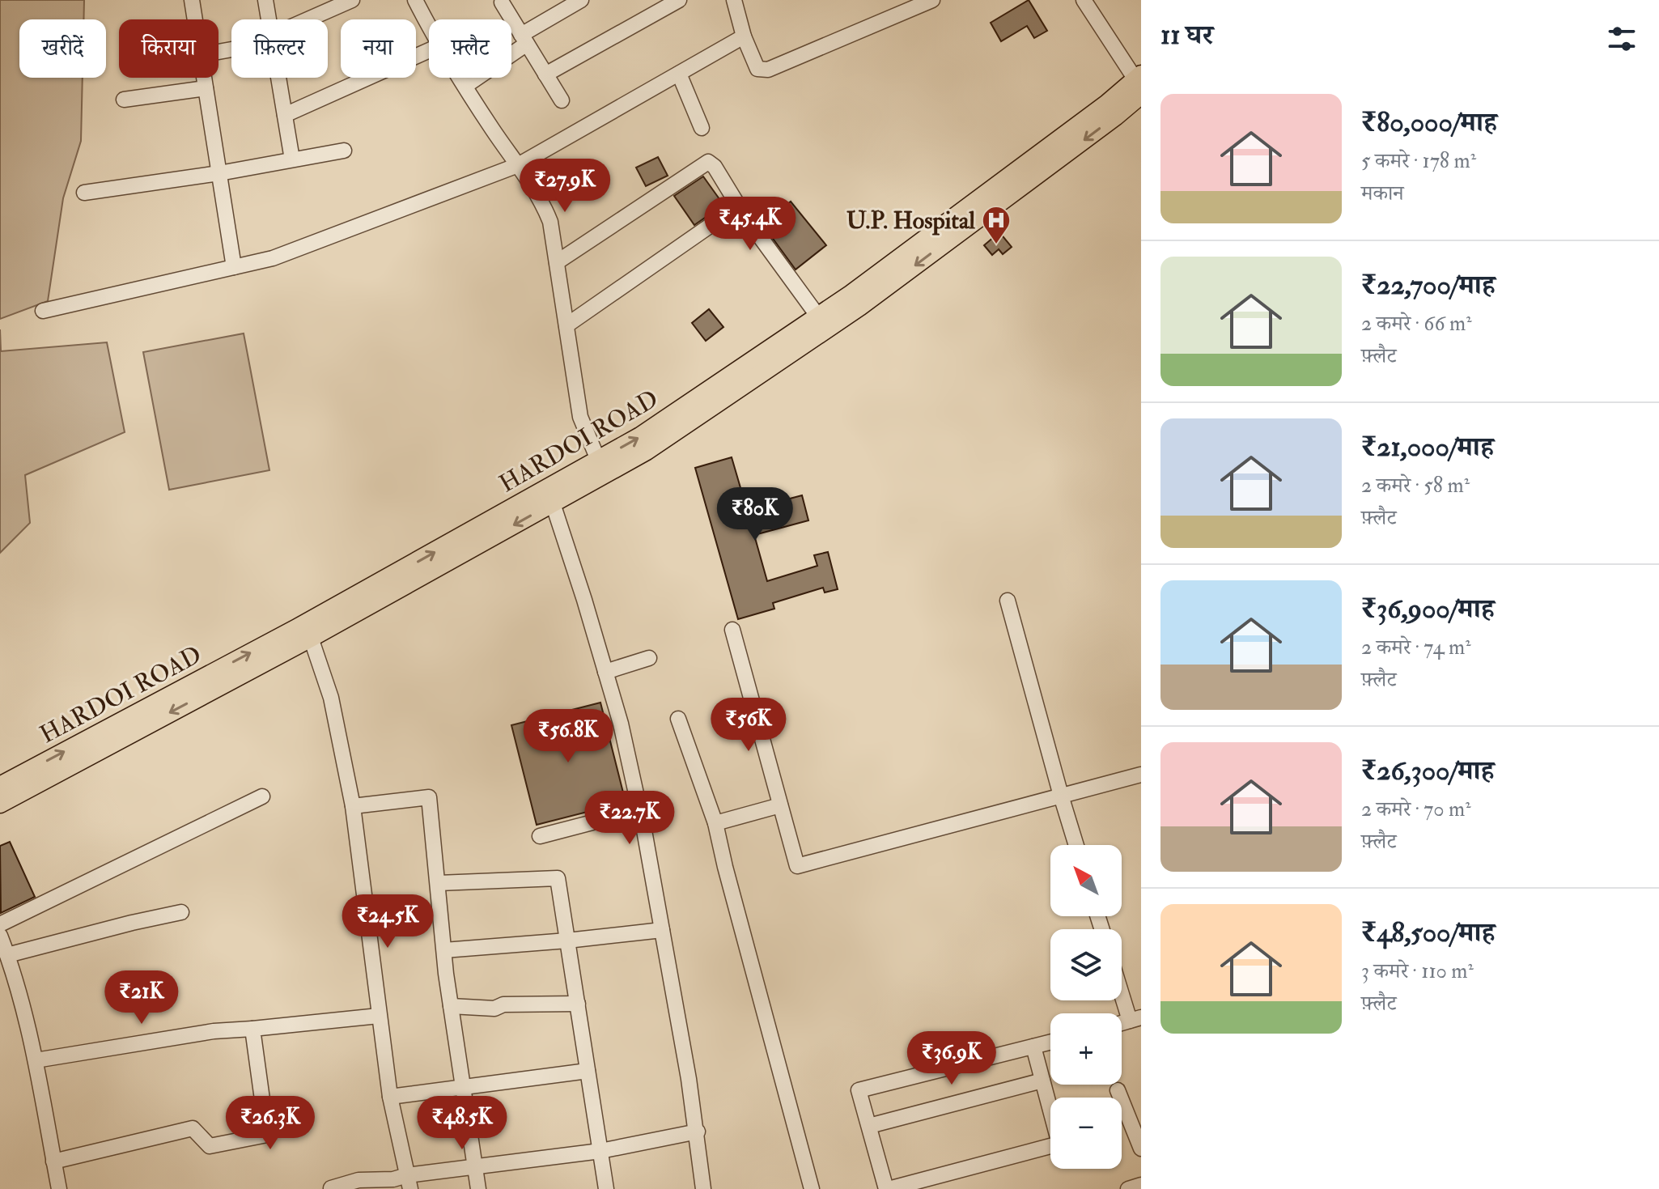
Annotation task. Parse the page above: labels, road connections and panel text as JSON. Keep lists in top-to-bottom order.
{
  "streets": {
    "main road": ["HARDOI ROAD"]
  },
  "places": {
    "hospital": ["U.P. Hospital"]
  },
  "north": "top left",
  "page": {
    "heading": "11 घर",
    "chip": [
      "खरीदें",
      "किराया",
      "फ़िल्टर",
      "नया",
      "फ़्लैट"
    ],
    "list": [
      {
        "name": "₹80,000/माह",
        "note": "5 कमरे · 178 m² · मकान"
      },
      {
        "name": "₹22,700/माह",
        "note": "2 कमरे · 66 m² · फ़्लैट"
      },
      {
        "name": "₹21,000/माह",
        "note": "2 कमरे · 58 m² · फ़्लैट"
      },
      {
        "name": "₹36,900/माह",
        "note": "2 कमरे · 74 m² · फ़्लैट"
      },
      {
        "name": "₹26,300/माह",
        "note": "2 कमरे · 70 m² · फ़्लैट"
      },
      {
        "name": "₹48,500/माह",
        "note": "3 कमरे · 110 m² · फ़्लैट"
      }
    ],
    "price": [
      "₹27.9K",
      "₹45.4K",
      "₹80K",
      "₹56K",
      "₹56.8K",
      "₹22.7K",
      "₹24.5K",
      "₹21K",
      "₹36.9K",
      "₹26.3K",
      "₹48.5K"
    ],
    "map_buttons": ["+", "−"]
  }
}
